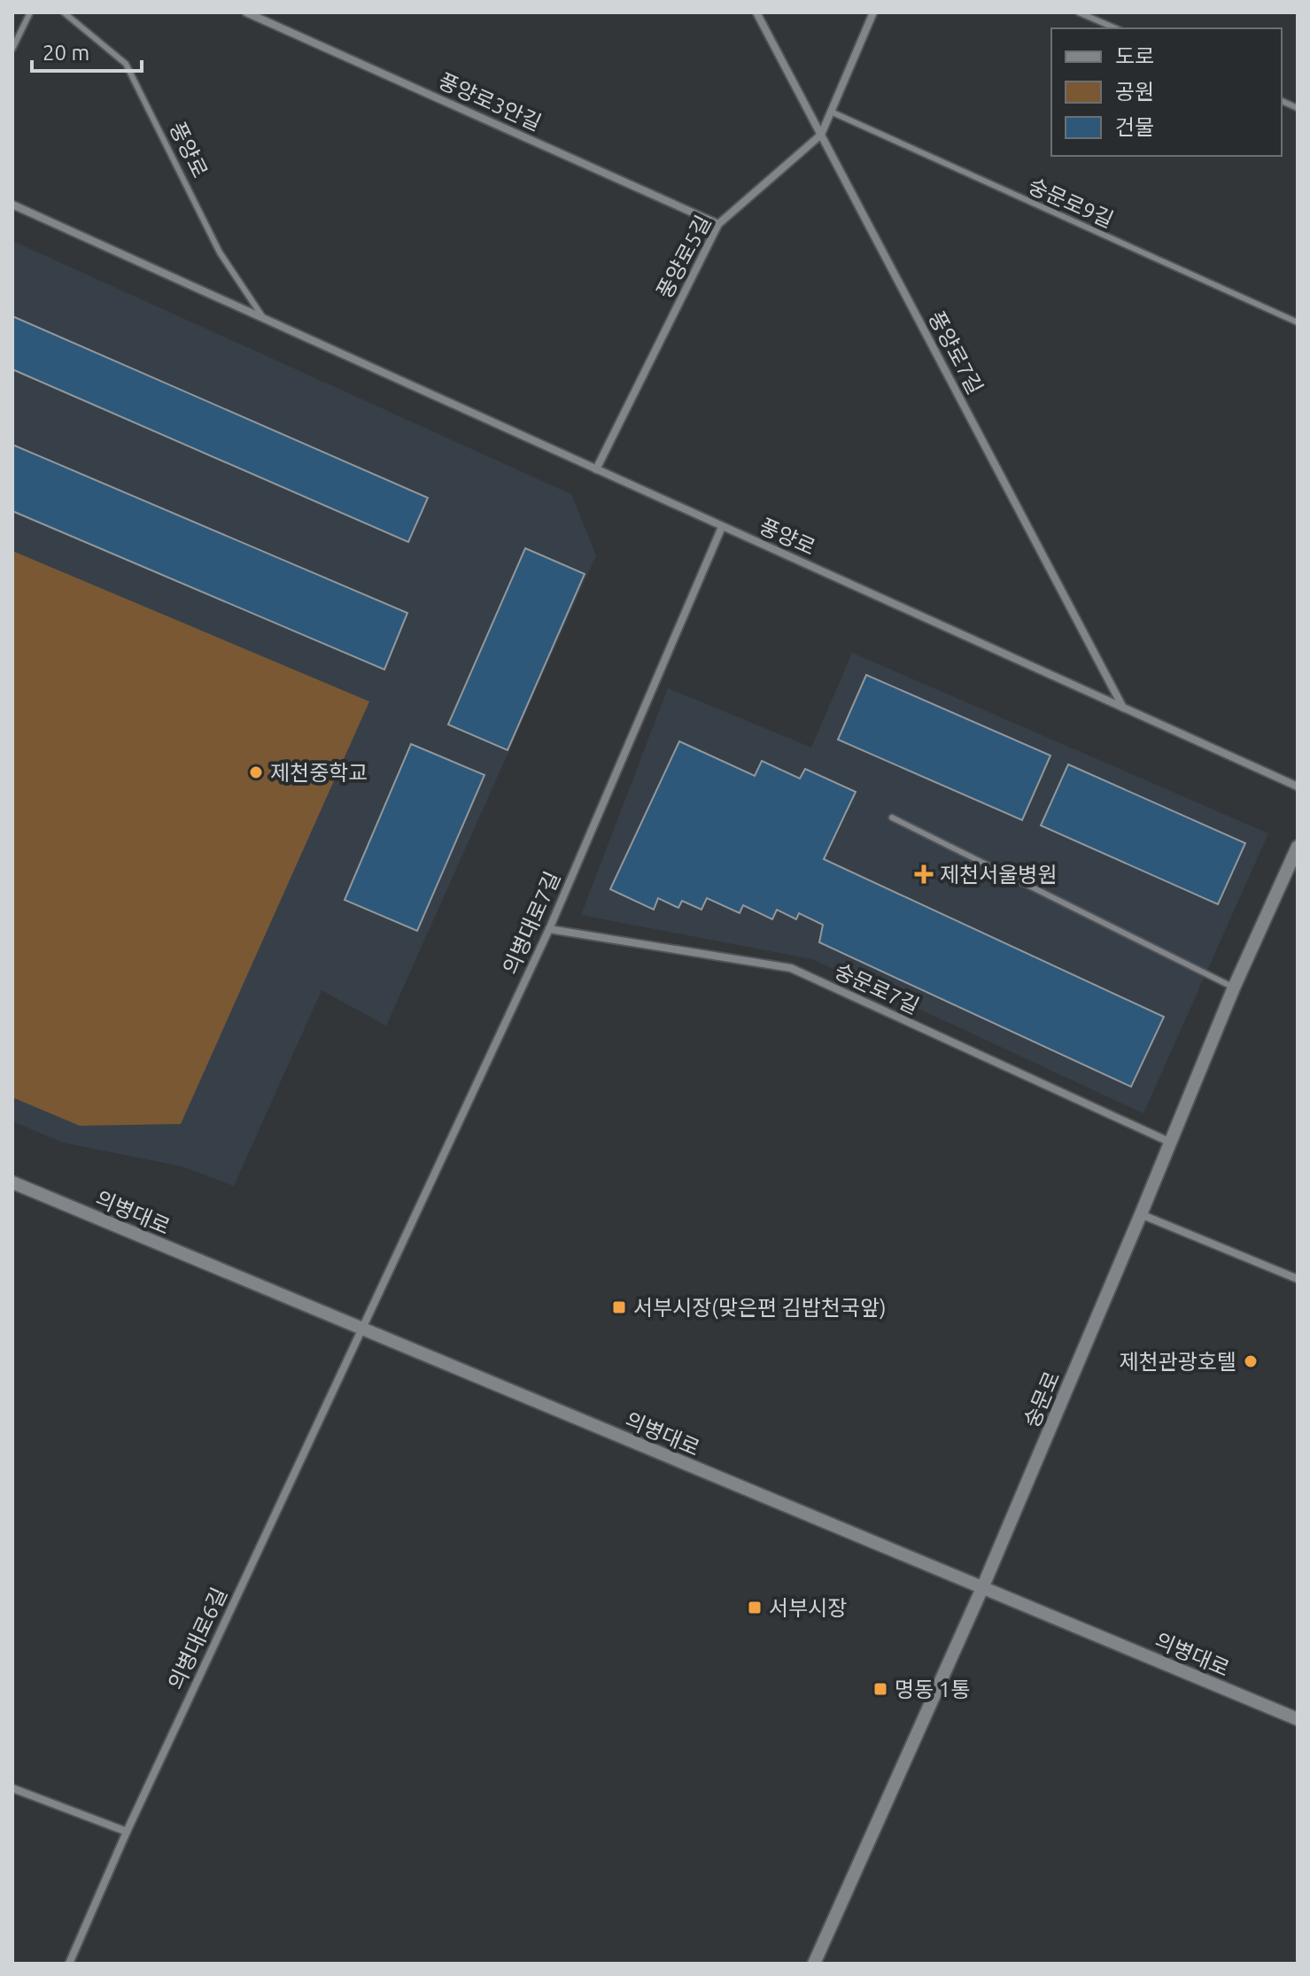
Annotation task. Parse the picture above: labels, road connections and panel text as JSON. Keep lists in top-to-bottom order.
{
  "streets": {
    "street": [
      "풍양로3안길",
      "풍양로",
      "풍양로5길",
      "풍양로7길",
      "의병대로7길",
      "숭문로7길",
      "의병대로",
      "숭문로",
      "의병대로6길"
    ],
    "lane": ["숭문로9길"]
  },
  "crossings": [
    ["풍양로3안길", "풍양로5길"],
    ["풍양로", "풍양로5길"],
    ["풍양로", "풍양로7길"],
    ["풍양로", "의병대로7길"],
    ["숭문로9길", "풍양로5길"],
    ["풍양로5길", "풍양로7길"],
    ["의병대로7길", "숭문로7길"],
    ["의병대로7길", "의병대로"],
    ["의병대로7길", "의병대로6길"],
    ["숭문로7길", "숭문로"],
    ["의병대로", "숭문로"],
    ["의병대로", "의병대로6길"]
  ],
  "places": {
    "other": ["제천중학교", "제천관광호텔"],
    "health": ["제천서울병원"],
    "transit": ["서부시장(맞은편 김밥천국앞)", "서부시장", "명동 1통"]
  },
  "legend": ["도로", "공원", "건물"],
  "scale_bar": "20 m"
}
